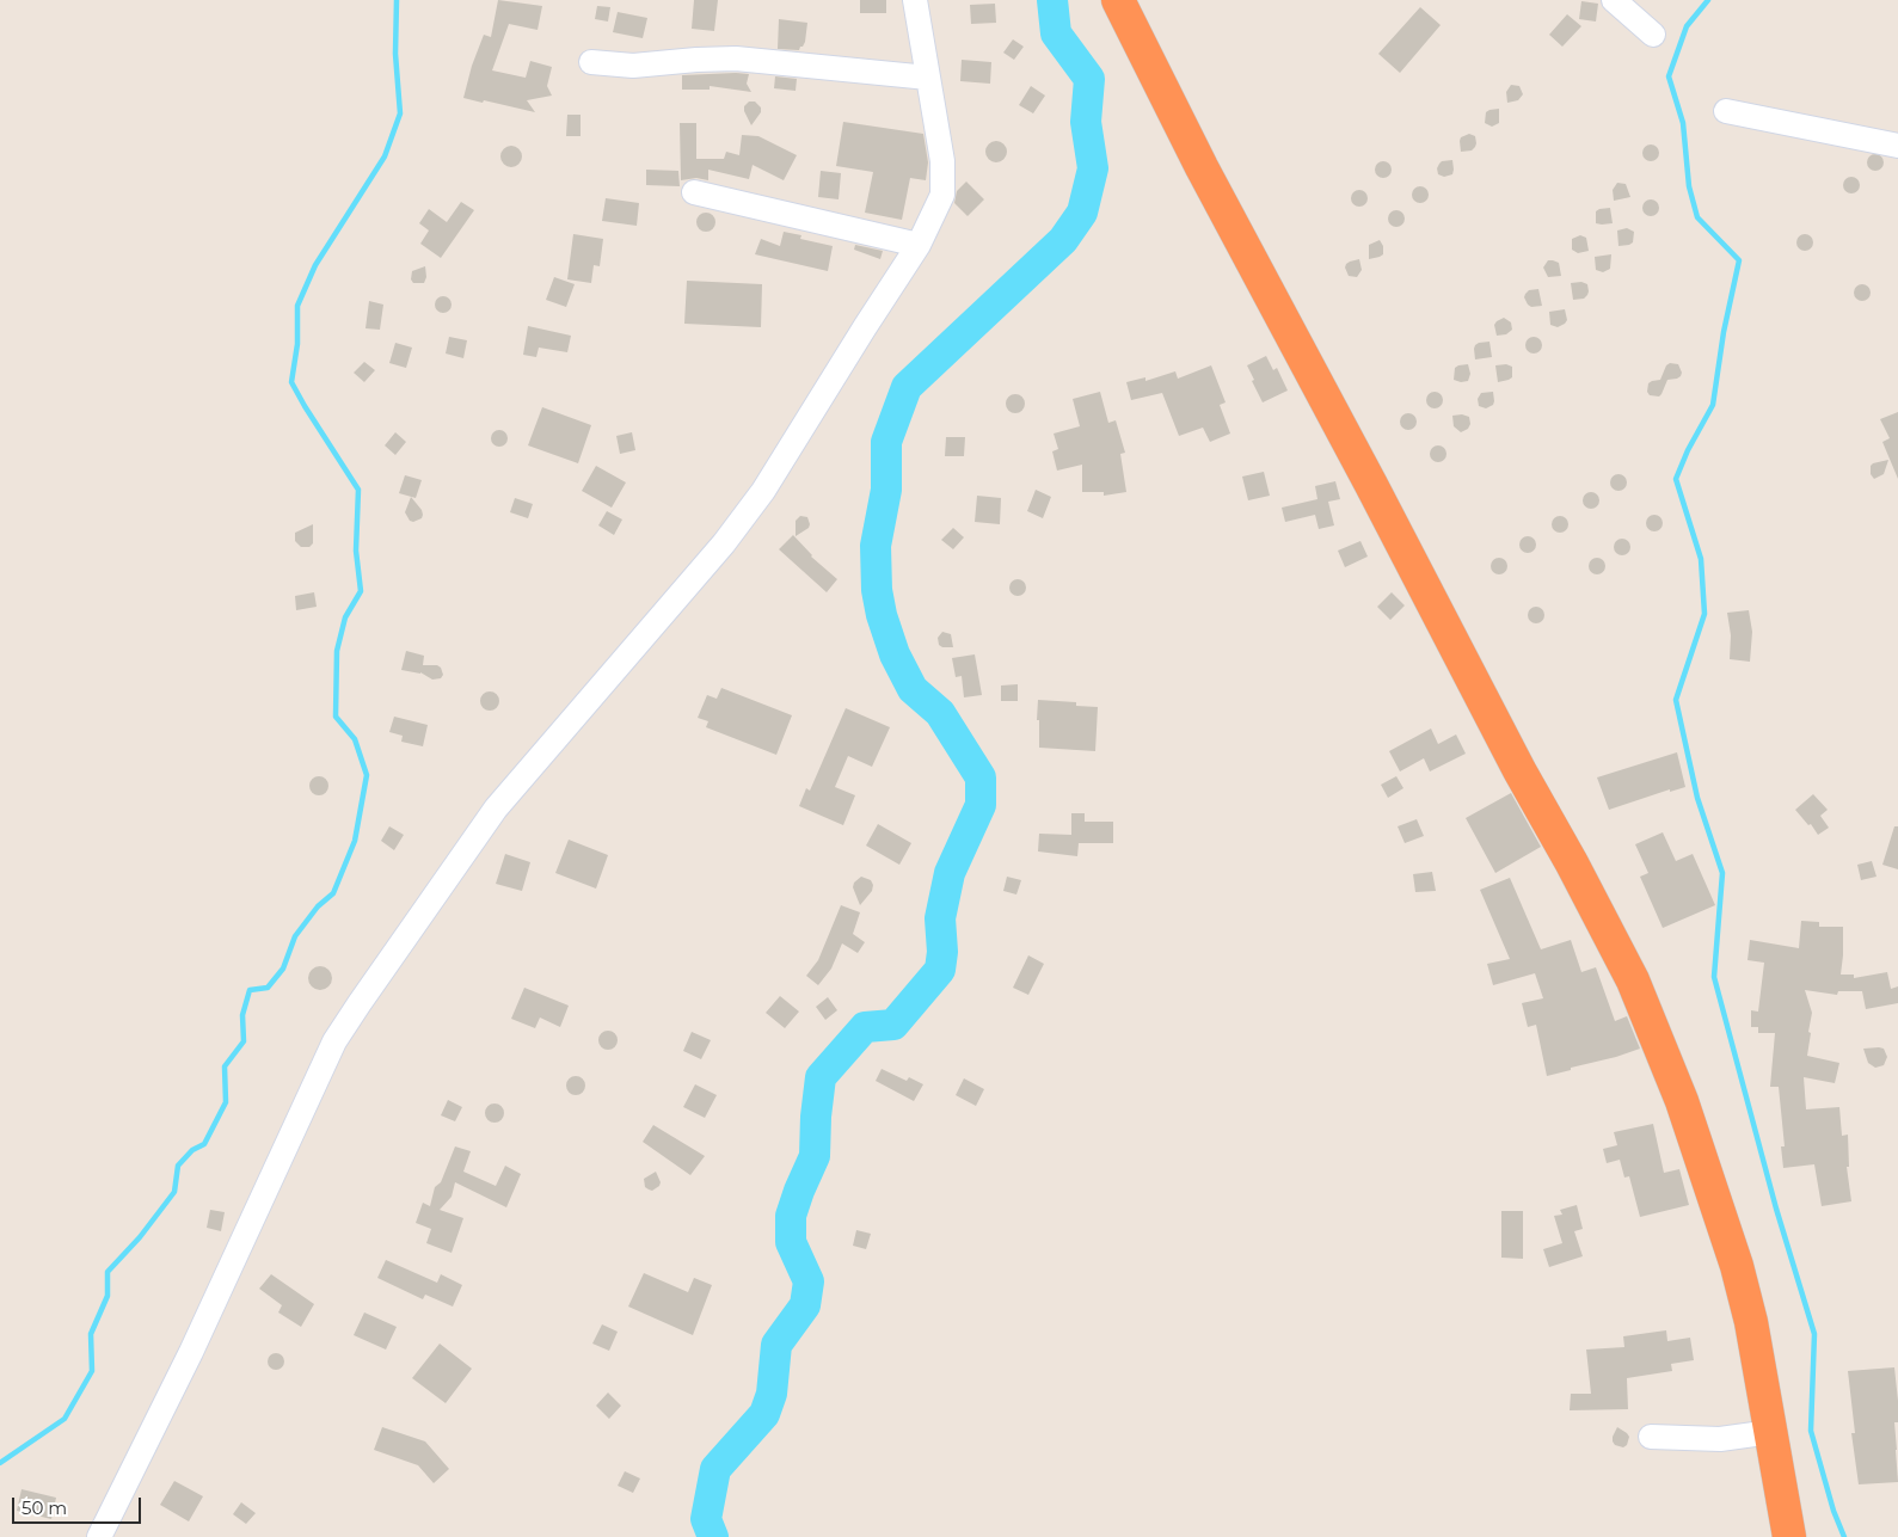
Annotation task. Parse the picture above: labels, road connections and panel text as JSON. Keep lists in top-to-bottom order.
{
  "scale_bar": "50 m"
}
